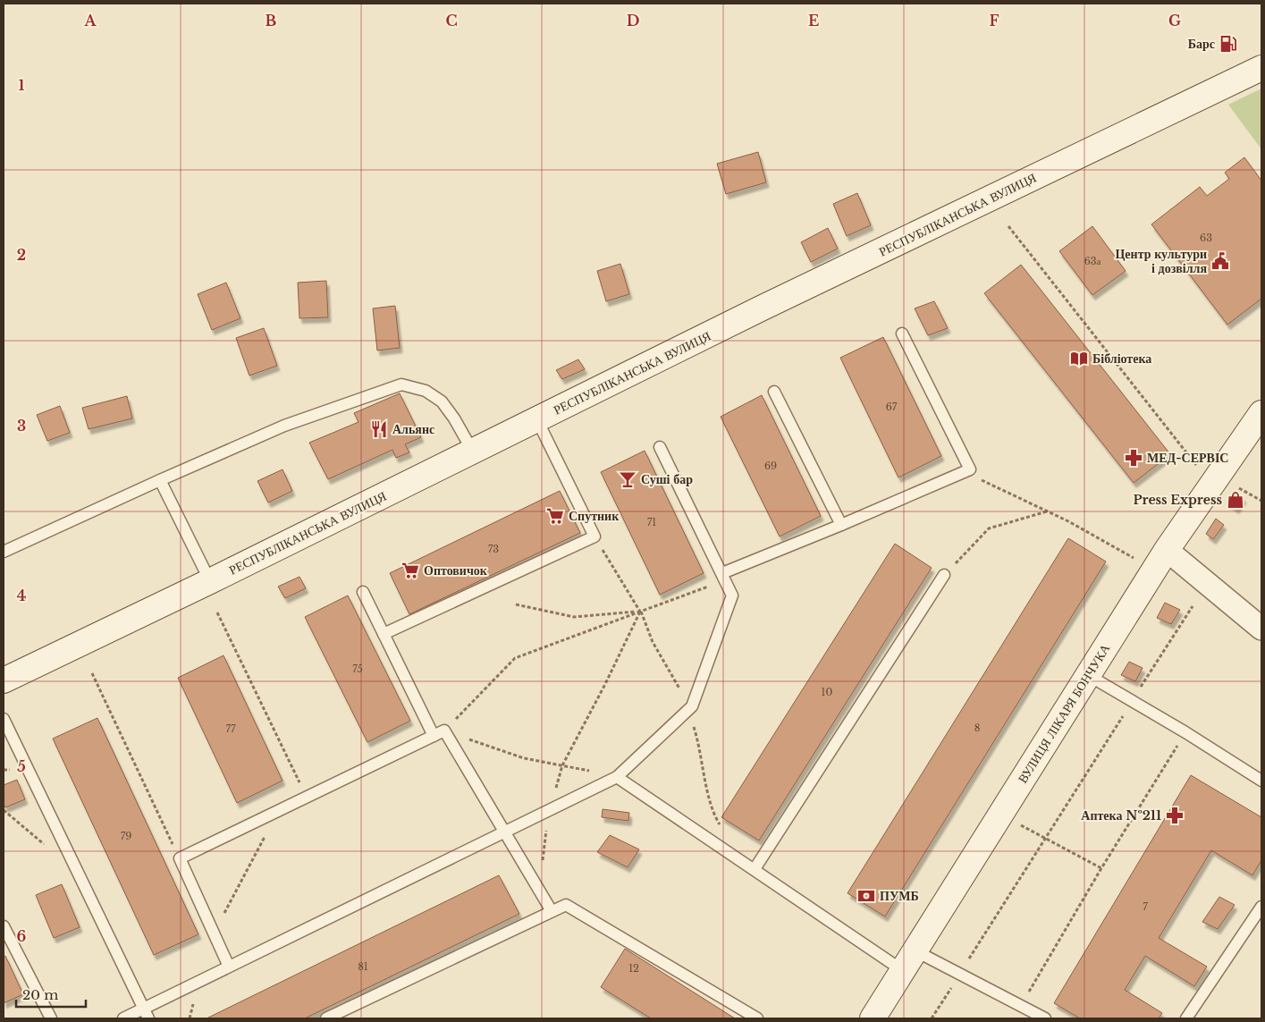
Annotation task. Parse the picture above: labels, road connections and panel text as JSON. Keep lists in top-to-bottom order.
{
  "streets": {
    "main road": ["РЕСПУБЛІКАНСЬКА ВУЛИЦЯ", "ВУЛИЦЯ ЛІКАРЯ БОНЧУКА"]
  },
  "places": {
    "fuel station": ["Барс"],
    "public building": ["Центр культури і дозвілля"],
    "library": ["Бібліотека"],
    "restaurant": ["Альянс"],
    "pharmacy": ["МЕД-СЕРВІС", "Аптека №211"],
    "bar": ["Суші бар"],
    "shop": ["Press Express"],
    "supermarket": ["Спутник", "Оптовичок"],
    "bank": ["ПУМБ"]
  },
  "house_numbers": [
    "63",
    "63а",
    "67",
    "69",
    "71",
    "73",
    "75",
    "10",
    "8",
    "77",
    "79",
    "7",
    "81",
    "12"
  ],
  "scale_bar": "20 m",
  "grid": {
    "columns": [
      "A",
      "B",
      "C",
      "D",
      "E",
      "F",
      "G"
    ],
    "rows": [
      "1",
      "2",
      "3",
      "4",
      "5",
      "6"
    ]
  }
}
